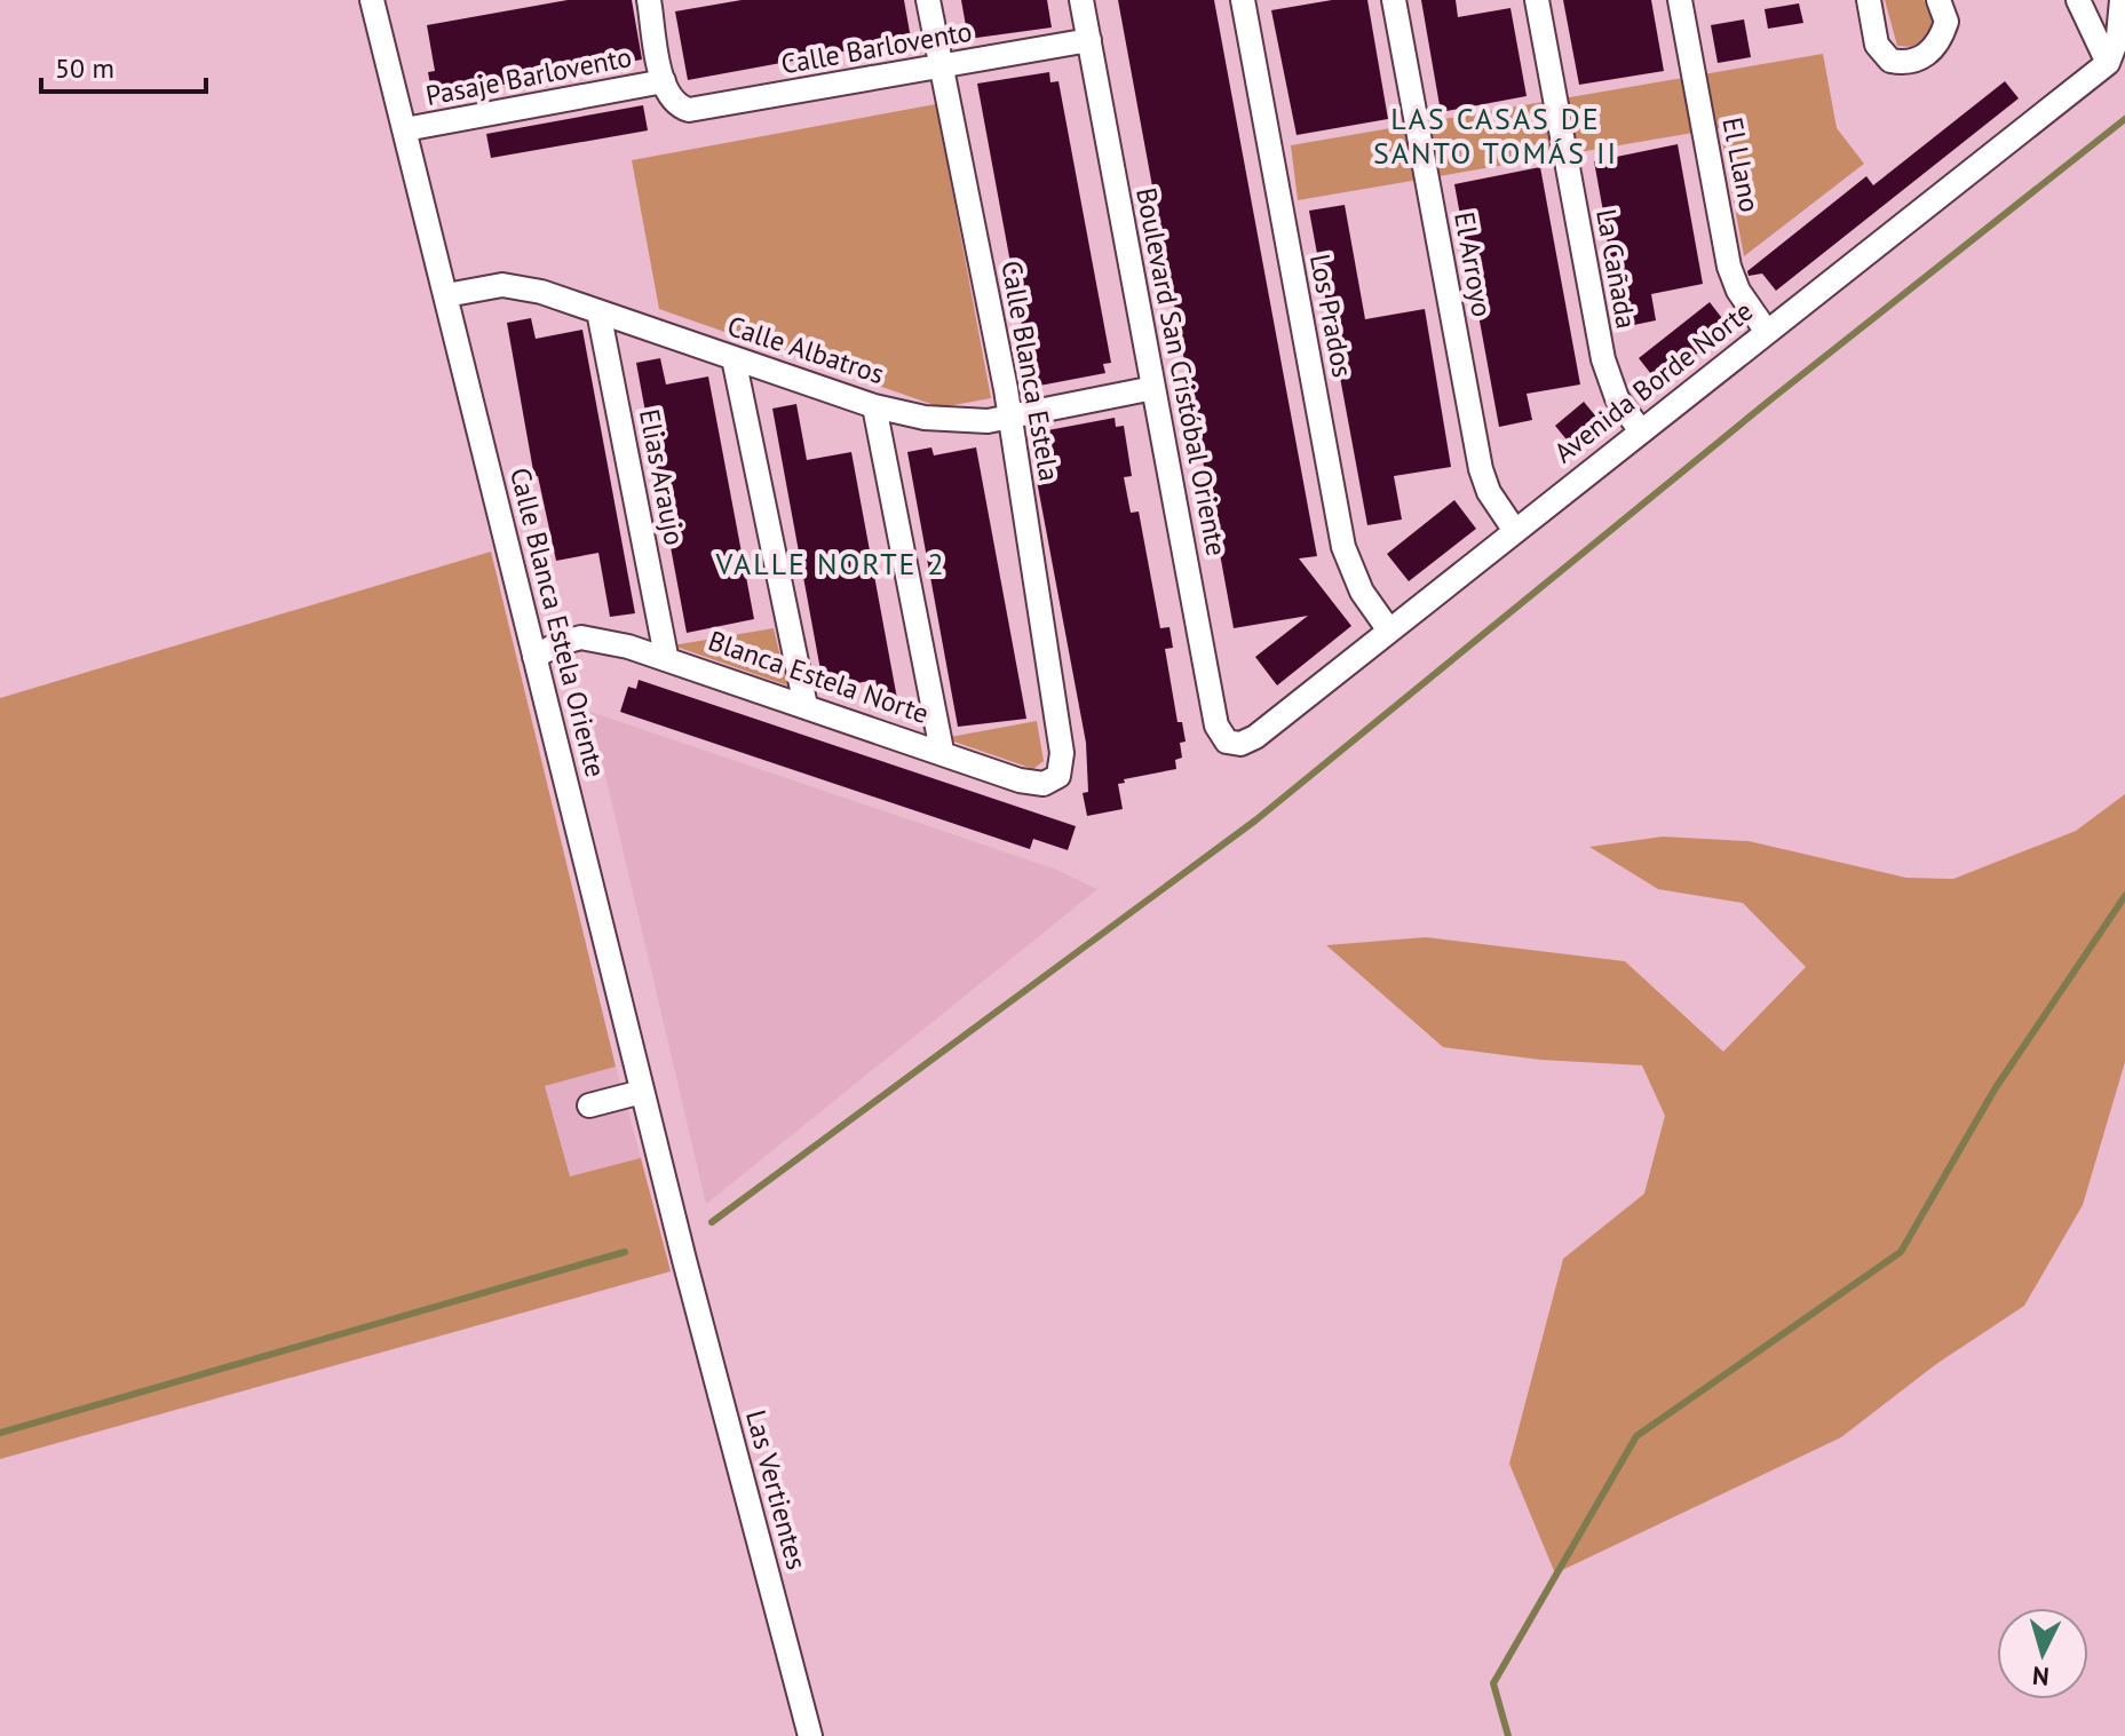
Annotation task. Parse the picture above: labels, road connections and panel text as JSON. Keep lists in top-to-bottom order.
{
  "streets": {
    "street": [
      "Calle Barlovento",
      "Pasaje Barlovento",
      "El Llano",
      "El Arroyo",
      "La Cañada",
      "Los Prados",
      "Calle Albatros",
      "Calle Blanca Estela",
      "Boulevard San Cristóbal Oriente",
      "Avenida Borde Norte",
      "Elias Araujo",
      "Calle Blanca Estela Oriente",
      "Blanca Estela Norte",
      "Las Vertientes"
    ]
  },
  "crossings": [
    ["Calle Barlovento", "Pasaje Barlovento"],
    ["Calle Barlovento", "Calle Blanca Estela"],
    ["Calle Barlovento", "Boulevard San Cristóbal Oriente"],
    ["Pasaje Barlovento", "Calle Blanca Estela Oriente"],
    ["El Llano", "Avenida Borde Norte"],
    ["El Arroyo", "Avenida Borde Norte"],
    ["La Cañada", "Avenida Borde Norte"],
    ["Los Prados", "Avenida Borde Norte"],
    ["Calle Albatros", "Calle Blanca Estela"],
    ["Calle Albatros", "Boulevard San Cristóbal Oriente"],
    ["Calle Albatros", "Elias Araujo"],
    ["Calle Albatros", "Calle Blanca Estela Oriente"],
    ["Calle Blanca Estela", "Blanca Estela Norte"],
    ["Boulevard San Cristóbal Oriente", "Avenida Borde Norte"],
    ["Elias Araujo", "Blanca Estela Norte"],
    ["Calle Blanca Estela Oriente", "Blanca Estela Norte"],
    ["Calle Blanca Estela Oriente", "Las Vertientes"]
  ],
  "districts": ["LAS CASAS DE SANTO TOMÁS II", "VALLE NORTE 2"],
  "scale_bar": "50 m",
  "north": "bottom"
}
